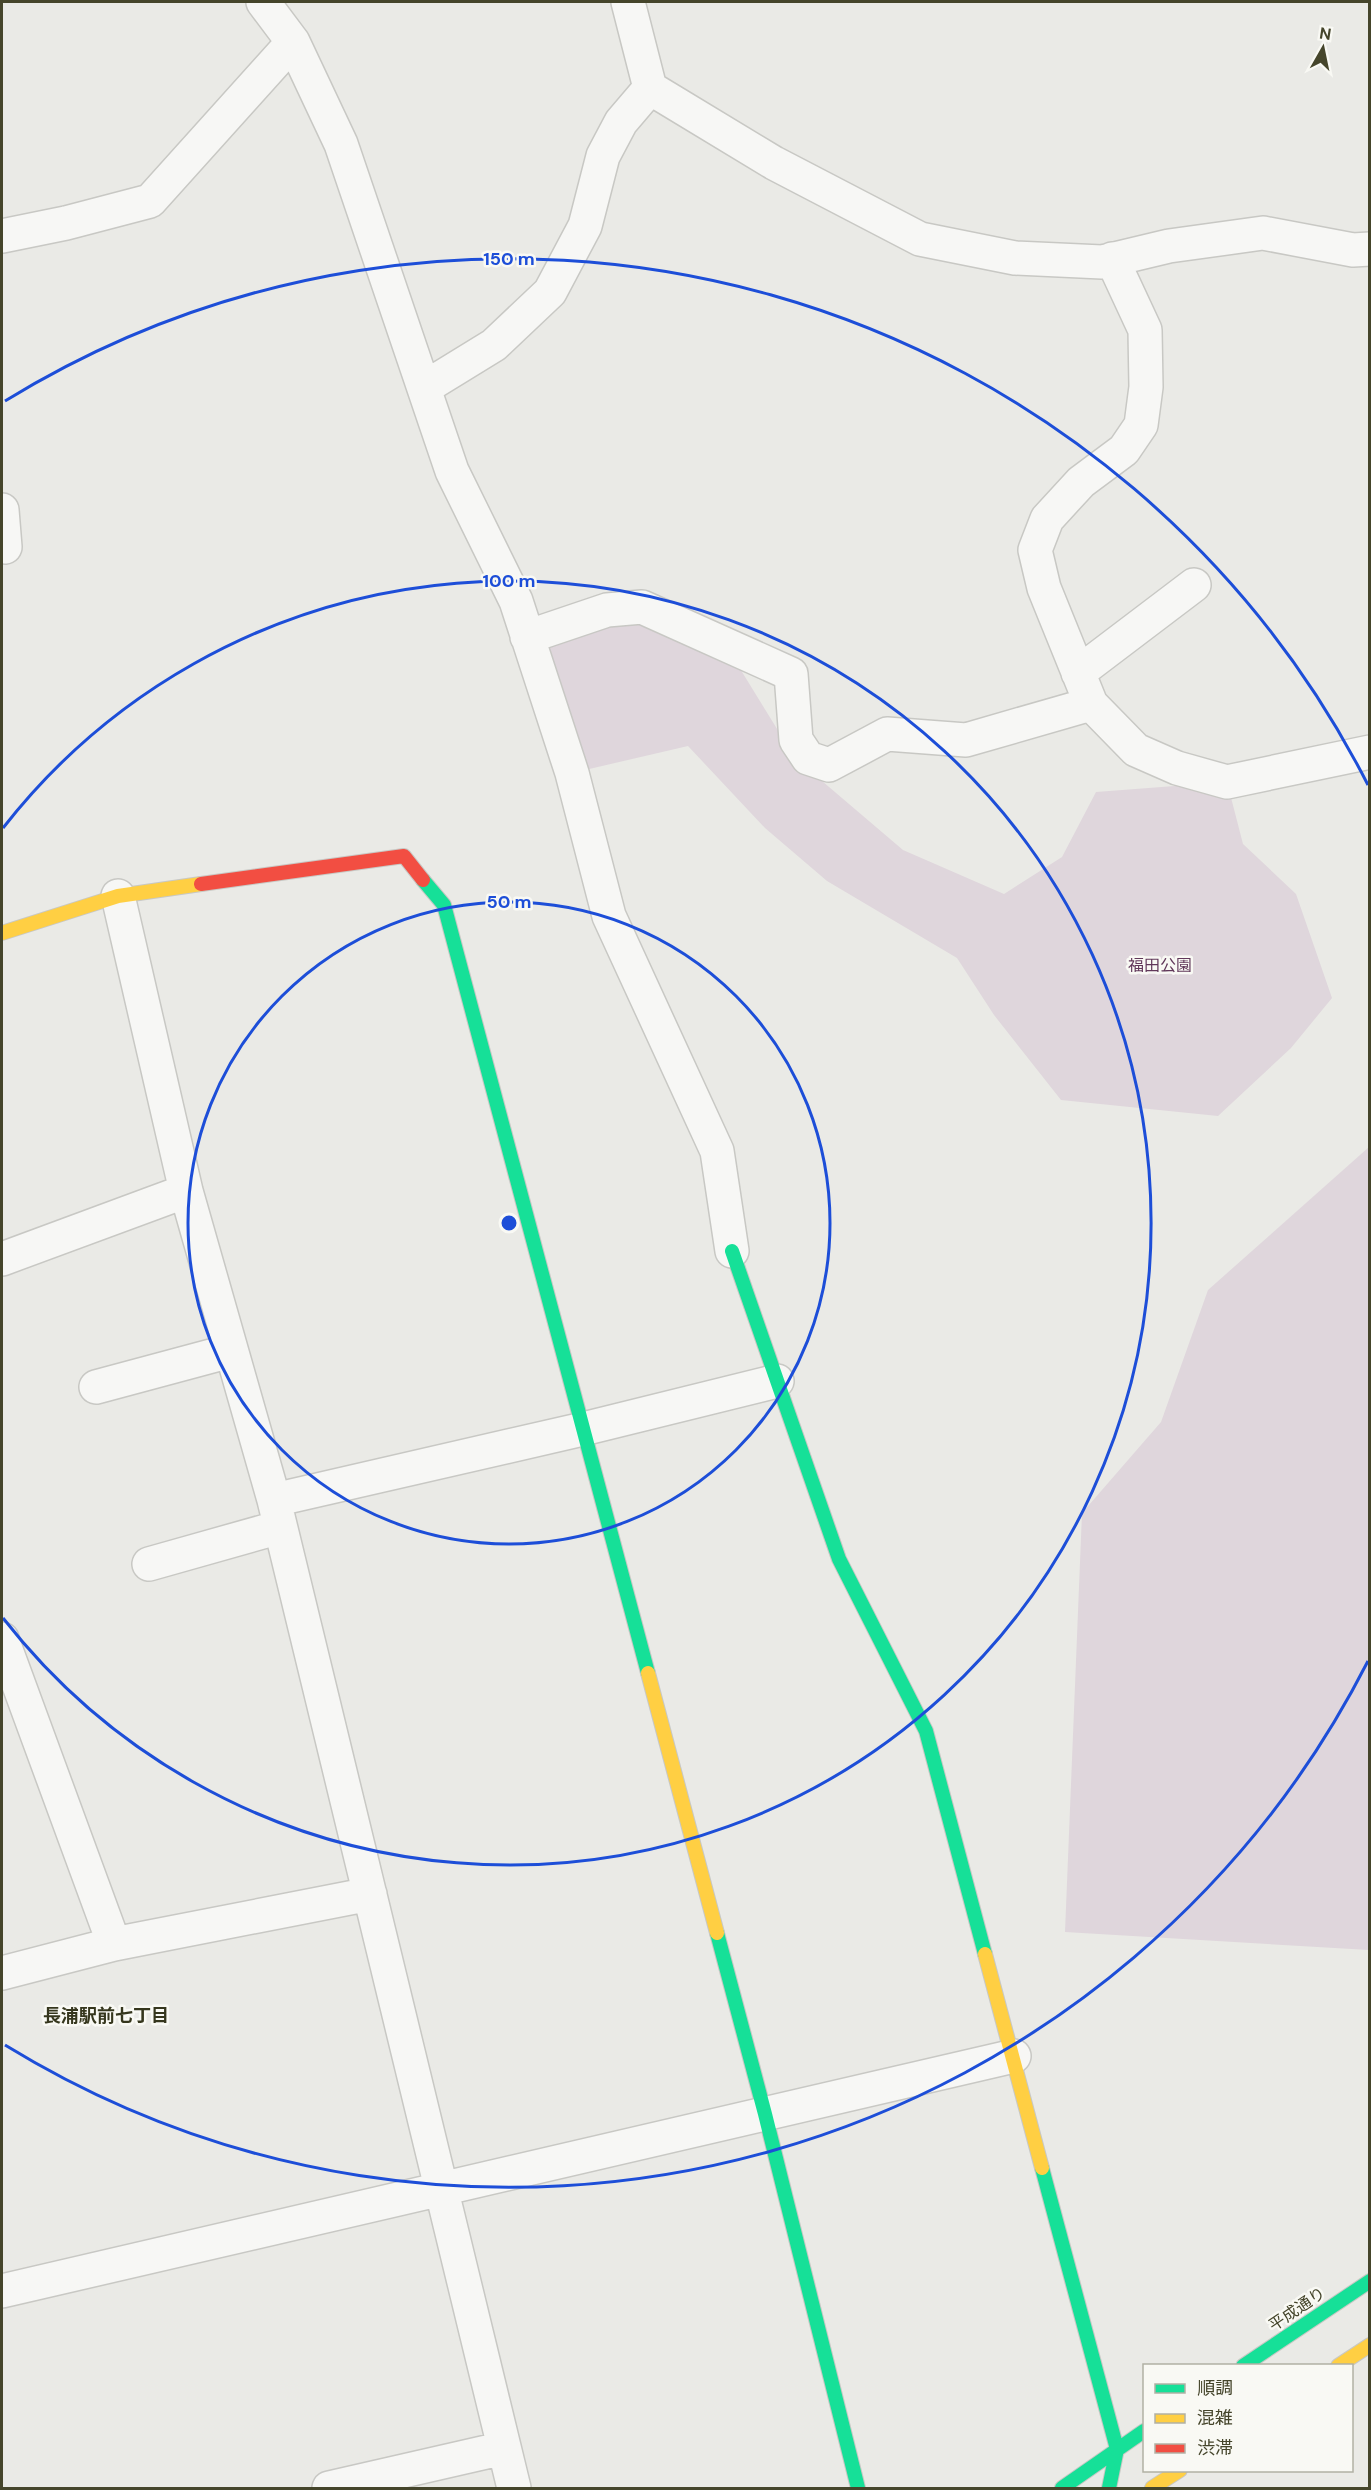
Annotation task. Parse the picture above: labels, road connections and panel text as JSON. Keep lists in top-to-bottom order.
{
  "streets": {
    "street": ["平成通り"]
  },
  "districts": ["長浦駅前七丁目"],
  "parks": ["福田公園"],
  "legend": ["順調", "混雑", "渋滞"],
  "north": "top",
  "rings": ["150 m", "100 m", "50 m"]
}
